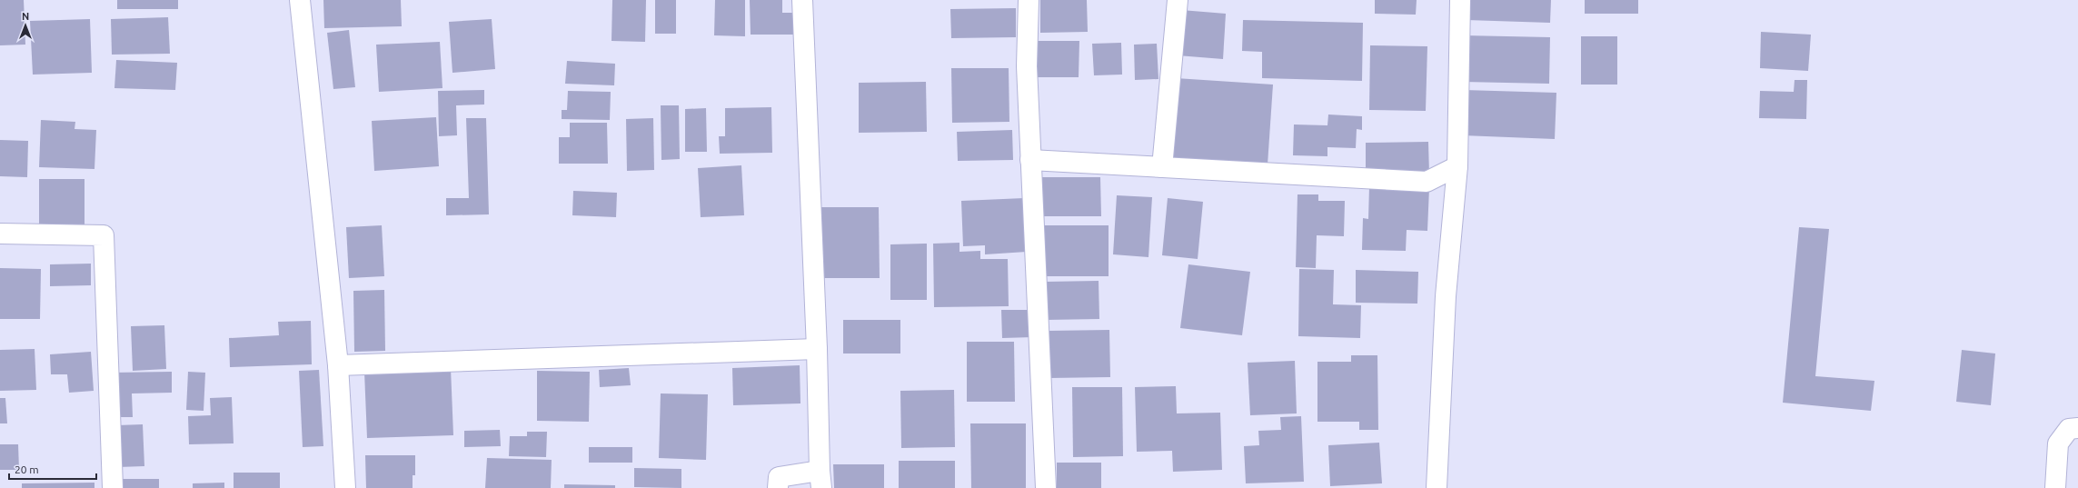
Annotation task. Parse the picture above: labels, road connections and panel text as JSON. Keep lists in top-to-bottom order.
{
  "scale_bar": "20 m",
  "north": "top"
}
